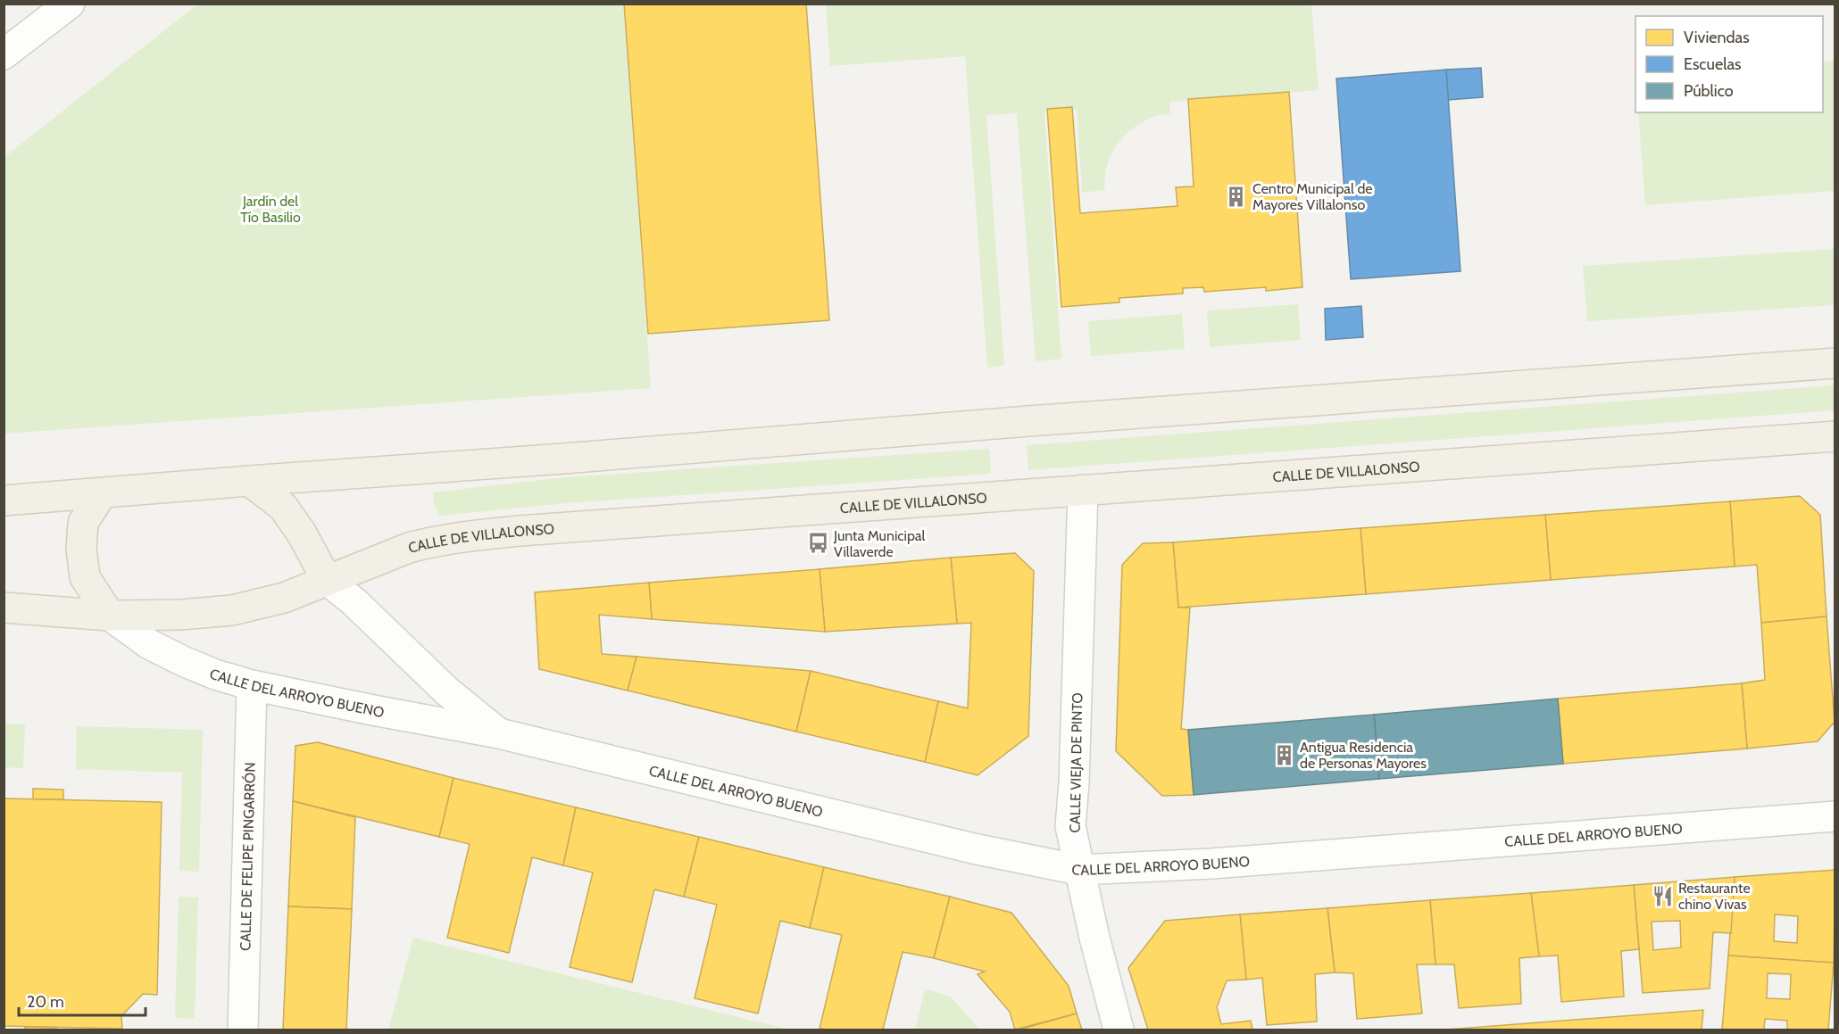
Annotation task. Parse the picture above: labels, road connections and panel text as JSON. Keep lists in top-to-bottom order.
{
  "streets": {
    "main road": ["CALLE DE VILLALONSO"],
    "street": ["CALLE DEL ARROYO BUENO", "CALLE VIEJA DE PINTO", "CALLE DE FELIPE PINGARRÓN"]
  },
  "crossings": [
    ["CALLE DE VILLALONSO", "CALLE DEL ARROYO BUENO"],
    ["CALLE DE VILLALONSO", "CALLE VIEJA DE PINTO"],
    ["CALLE DEL ARROYO BUENO", "CALLE VIEJA DE PINTO"],
    ["CALLE DEL ARROYO BUENO", "CALLE DE FELIPE PINGARRÓN"]
  ],
  "parks": ["Jardín del Tío Basilio"],
  "places": {
    "building": ["Centro Municipal de Mayores Villalonso", "Antigua Residencia de Personas Mayores"],
    "bus stop": ["Junta Municipal Villaverde"],
    "restaurant": ["Restaurante chino Vivas"]
  },
  "legend": ["Viviendas", "Escuelas", "Público"],
  "scale_bar": "20 m"
}
